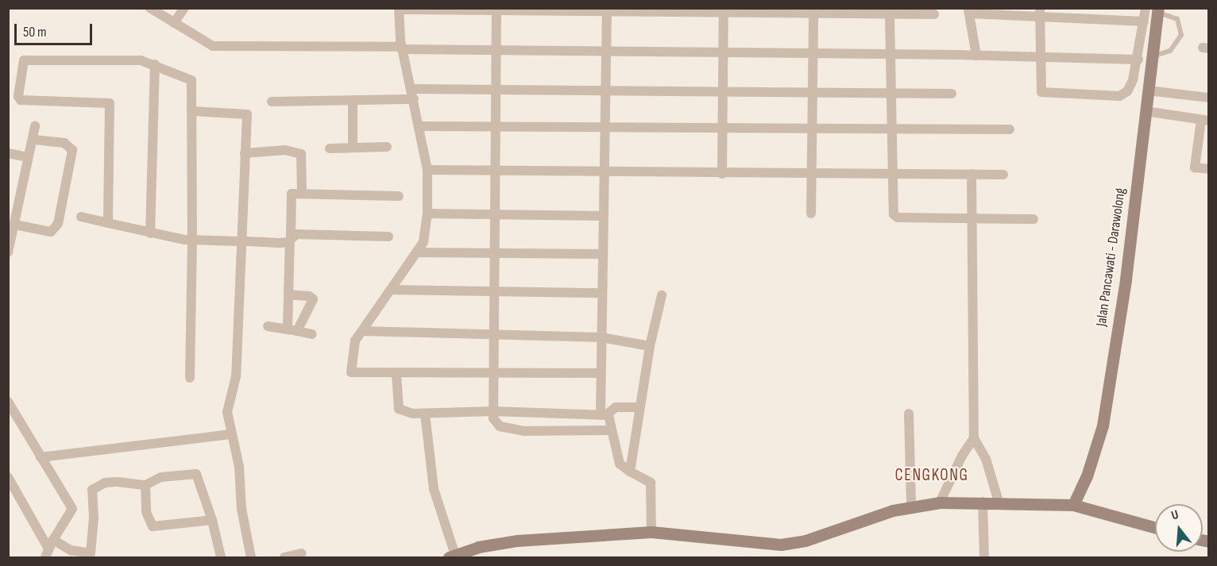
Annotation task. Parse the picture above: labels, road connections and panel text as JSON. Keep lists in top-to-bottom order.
{
  "streets": {
    "street": ["Jalan Pancawati - Darawolong"]
  },
  "districts": ["CENGKONG"],
  "scale_bar": "50 m",
  "north": "top"
}
